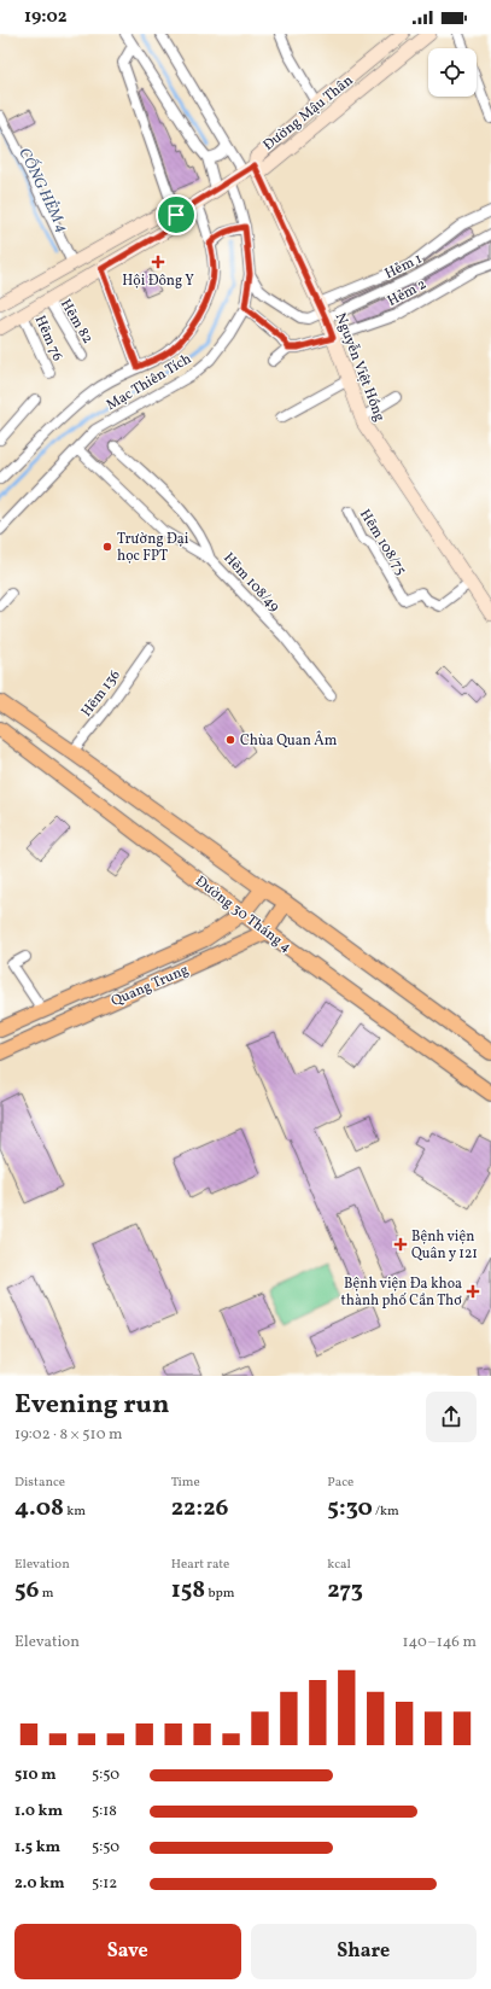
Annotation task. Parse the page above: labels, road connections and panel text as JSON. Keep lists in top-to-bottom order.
{
  "streets": {
    "main road": [
      "Đường Mậu Thân",
      "Nguyễn Việt Hồng",
      "Đường 30 Tháng 4",
      "Quang Trung"
    ],
    "street": [
      "Hẻm 1",
      "Hẻm 2",
      "Hẽm 82",
      "Hẽm 76",
      "Mạc Thiên Tích",
      "Hẽm 108/75",
      "Hẽm 108/49",
      "Hẽm 136"
    ]
  },
  "crossings": [
    ["Đường Mậu Thân", "Hẽm 82"],
    ["Đường Mậu Thân", "Hẽm 76"],
    ["Đường Mậu Thân", "Nguyễn Việt Hồng"],
    ["Đường Mậu Thân", "Mạc Thiên Tích"],
    ["Hẻm 1", "Nguyễn Việt Hồng"],
    ["Hẻm 2", "Nguyễn Việt Hồng"],
    ["Nguyễn Việt Hồng", "Hẽm 108/75"],
    ["Hẽm 136", "Đường 30 Tháng 4"],
    ["Đường 30 Tháng 4", "Quang Trung"]
  ],
  "water": ["CỐNG HẺM 4"],
  "places": {
    "health": ["Hội Đông Y", "Bệnh viện Quân y 121", "Bệnh viện Đa khoa thành phố Cần Thơ"],
    "other": ["Trường Đại học FPT", "Chùa Quan Âm"]
  },
  "page": {
    "status": "19:02",
    "heading": ["Evening run", "19:02 · 8 × 510 m"],
    "stats": [
      ["Distance", "4.08 km"],
      ["Time", "22:26"],
      ["Pace", "5:30 /km"],
      ["Elevation", "56 m"],
      ["Heart rate", "158 bpm"],
      ["kcal", "273"]
    ],
    "chart": ["Elevation", "140–146 m"],
    "list": [
      {
        "name": "510 m",
        "note": "5:50"
      },
      {
        "name": "1.0 km",
        "note": "5:18"
      },
      {
        "name": "1.5 km",
        "note": "5:50"
      },
      {
        "name": "2.0 km",
        "note": "5:12"
      }
    ],
    "buttons": ["Save", "Share"]
  }
}
